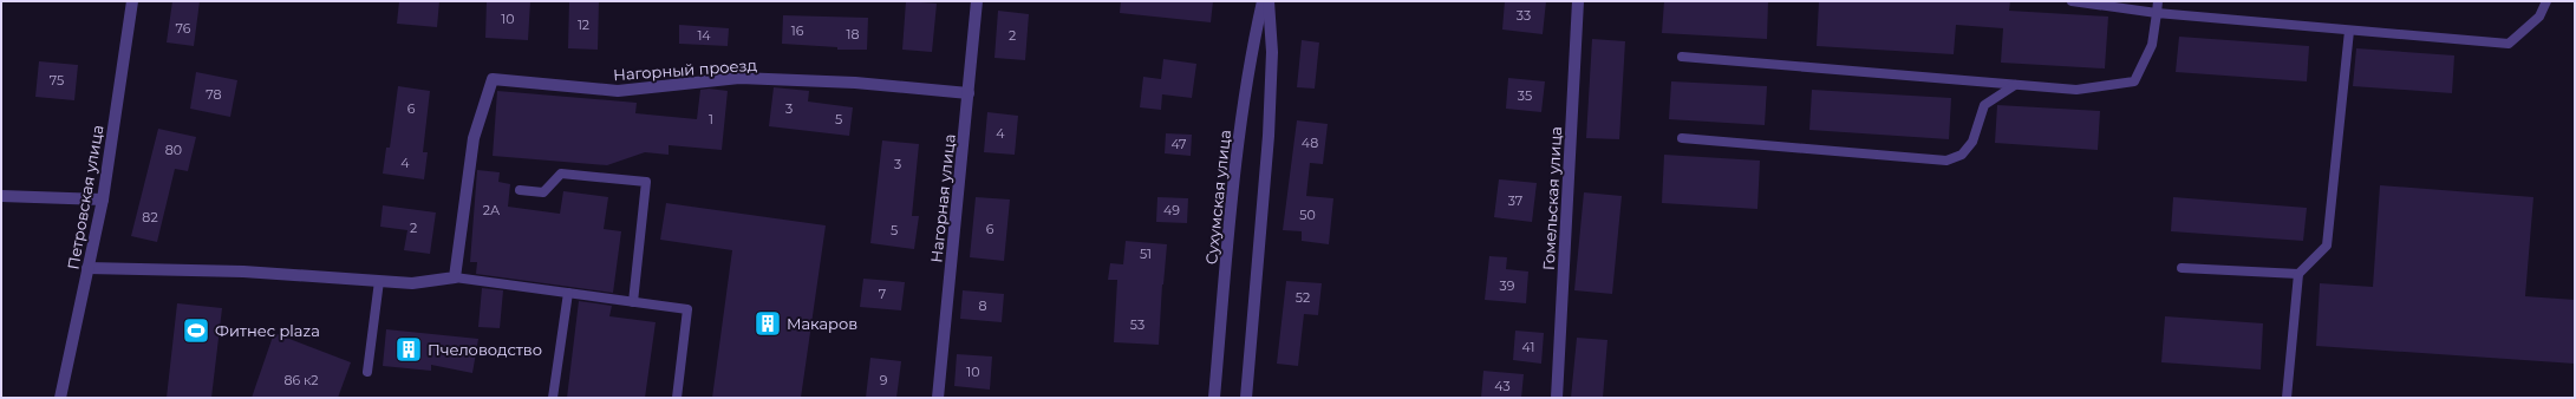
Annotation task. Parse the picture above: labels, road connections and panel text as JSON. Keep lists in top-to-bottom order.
{
  "streets": {
    "street": [
      "Нагорный проезд",
      "Петровская улица",
      "Сухумская улица",
      "Нагорная улица",
      "Гомельская улица"
    ]
  },
  "crossings": [
    ["Нагорный проезд", "Нагорная улица"]
  ],
  "places": {
    "building": ["Макаров", "Пчеловодство"],
    "sports": ["Фитнес plaza"]
  },
  "house_numbers": [
    "33",
    "10",
    "12",
    "76",
    "16",
    "18",
    "14",
    "2",
    "75",
    "78",
    "35",
    "6",
    "3",
    "1",
    "5",
    "4",
    "48",
    "47",
    "80",
    "4",
    "3",
    "37",
    "2А",
    "49",
    "50",
    "82",
    "2",
    "6",
    "5",
    "51",
    "39",
    "7",
    "52",
    "8",
    "53",
    "41",
    "10",
    "86 к2",
    "9",
    "43"
  ]
}
